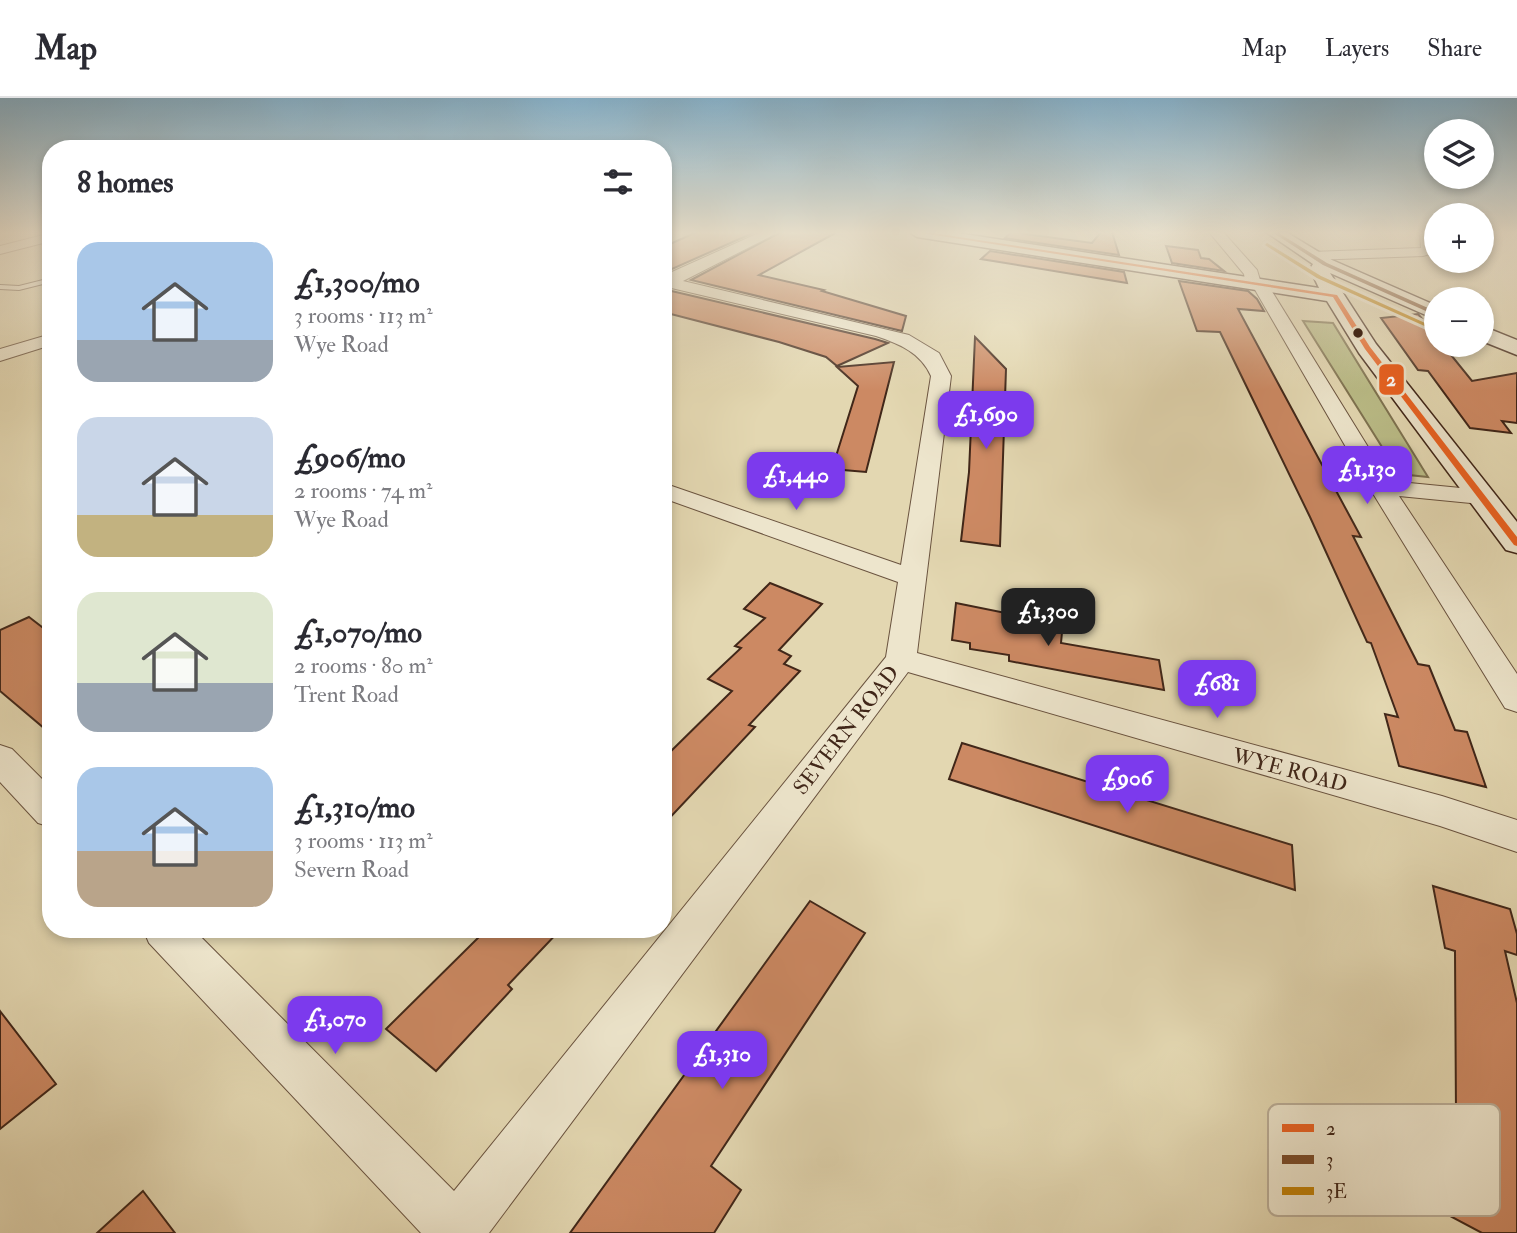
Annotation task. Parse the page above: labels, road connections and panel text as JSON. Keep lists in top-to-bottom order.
{
  "streets": {
    "street": ["SEVERN ROAD", "WYE ROAD"]
  },
  "crossings": [
    ["SEVERN ROAD", "WYE ROAD"]
  ],
  "lines": ["transit line 2", "transit line 3", "transit line 3E"],
  "legend": ["2", "3", "3E"],
  "page": {
    "header": "Map",
    "nav": ["Map", "Layers", "Share"],
    "map_buttons": ["+", "−"],
    "heading": "8 homes",
    "list": [
      {
        "name": "£1,300/mo",
        "note": "3 rooms · 113 m² · Wye Road"
      },
      {
        "name": "£906/mo",
        "note": "2 rooms · 74 m² · Wye Road"
      },
      {
        "name": "£1,070/mo",
        "note": "2 rooms · 80 m² · Trent Road"
      },
      {
        "name": "£1,310/mo",
        "note": "3 rooms · 113 m² · Severn Road"
      }
    ],
    "price": [
      "£1,690",
      "£1,130",
      "£1,440",
      "£1,300",
      "£681",
      "£906",
      "£1,070",
      "£1,310"
    ]
  }
}
